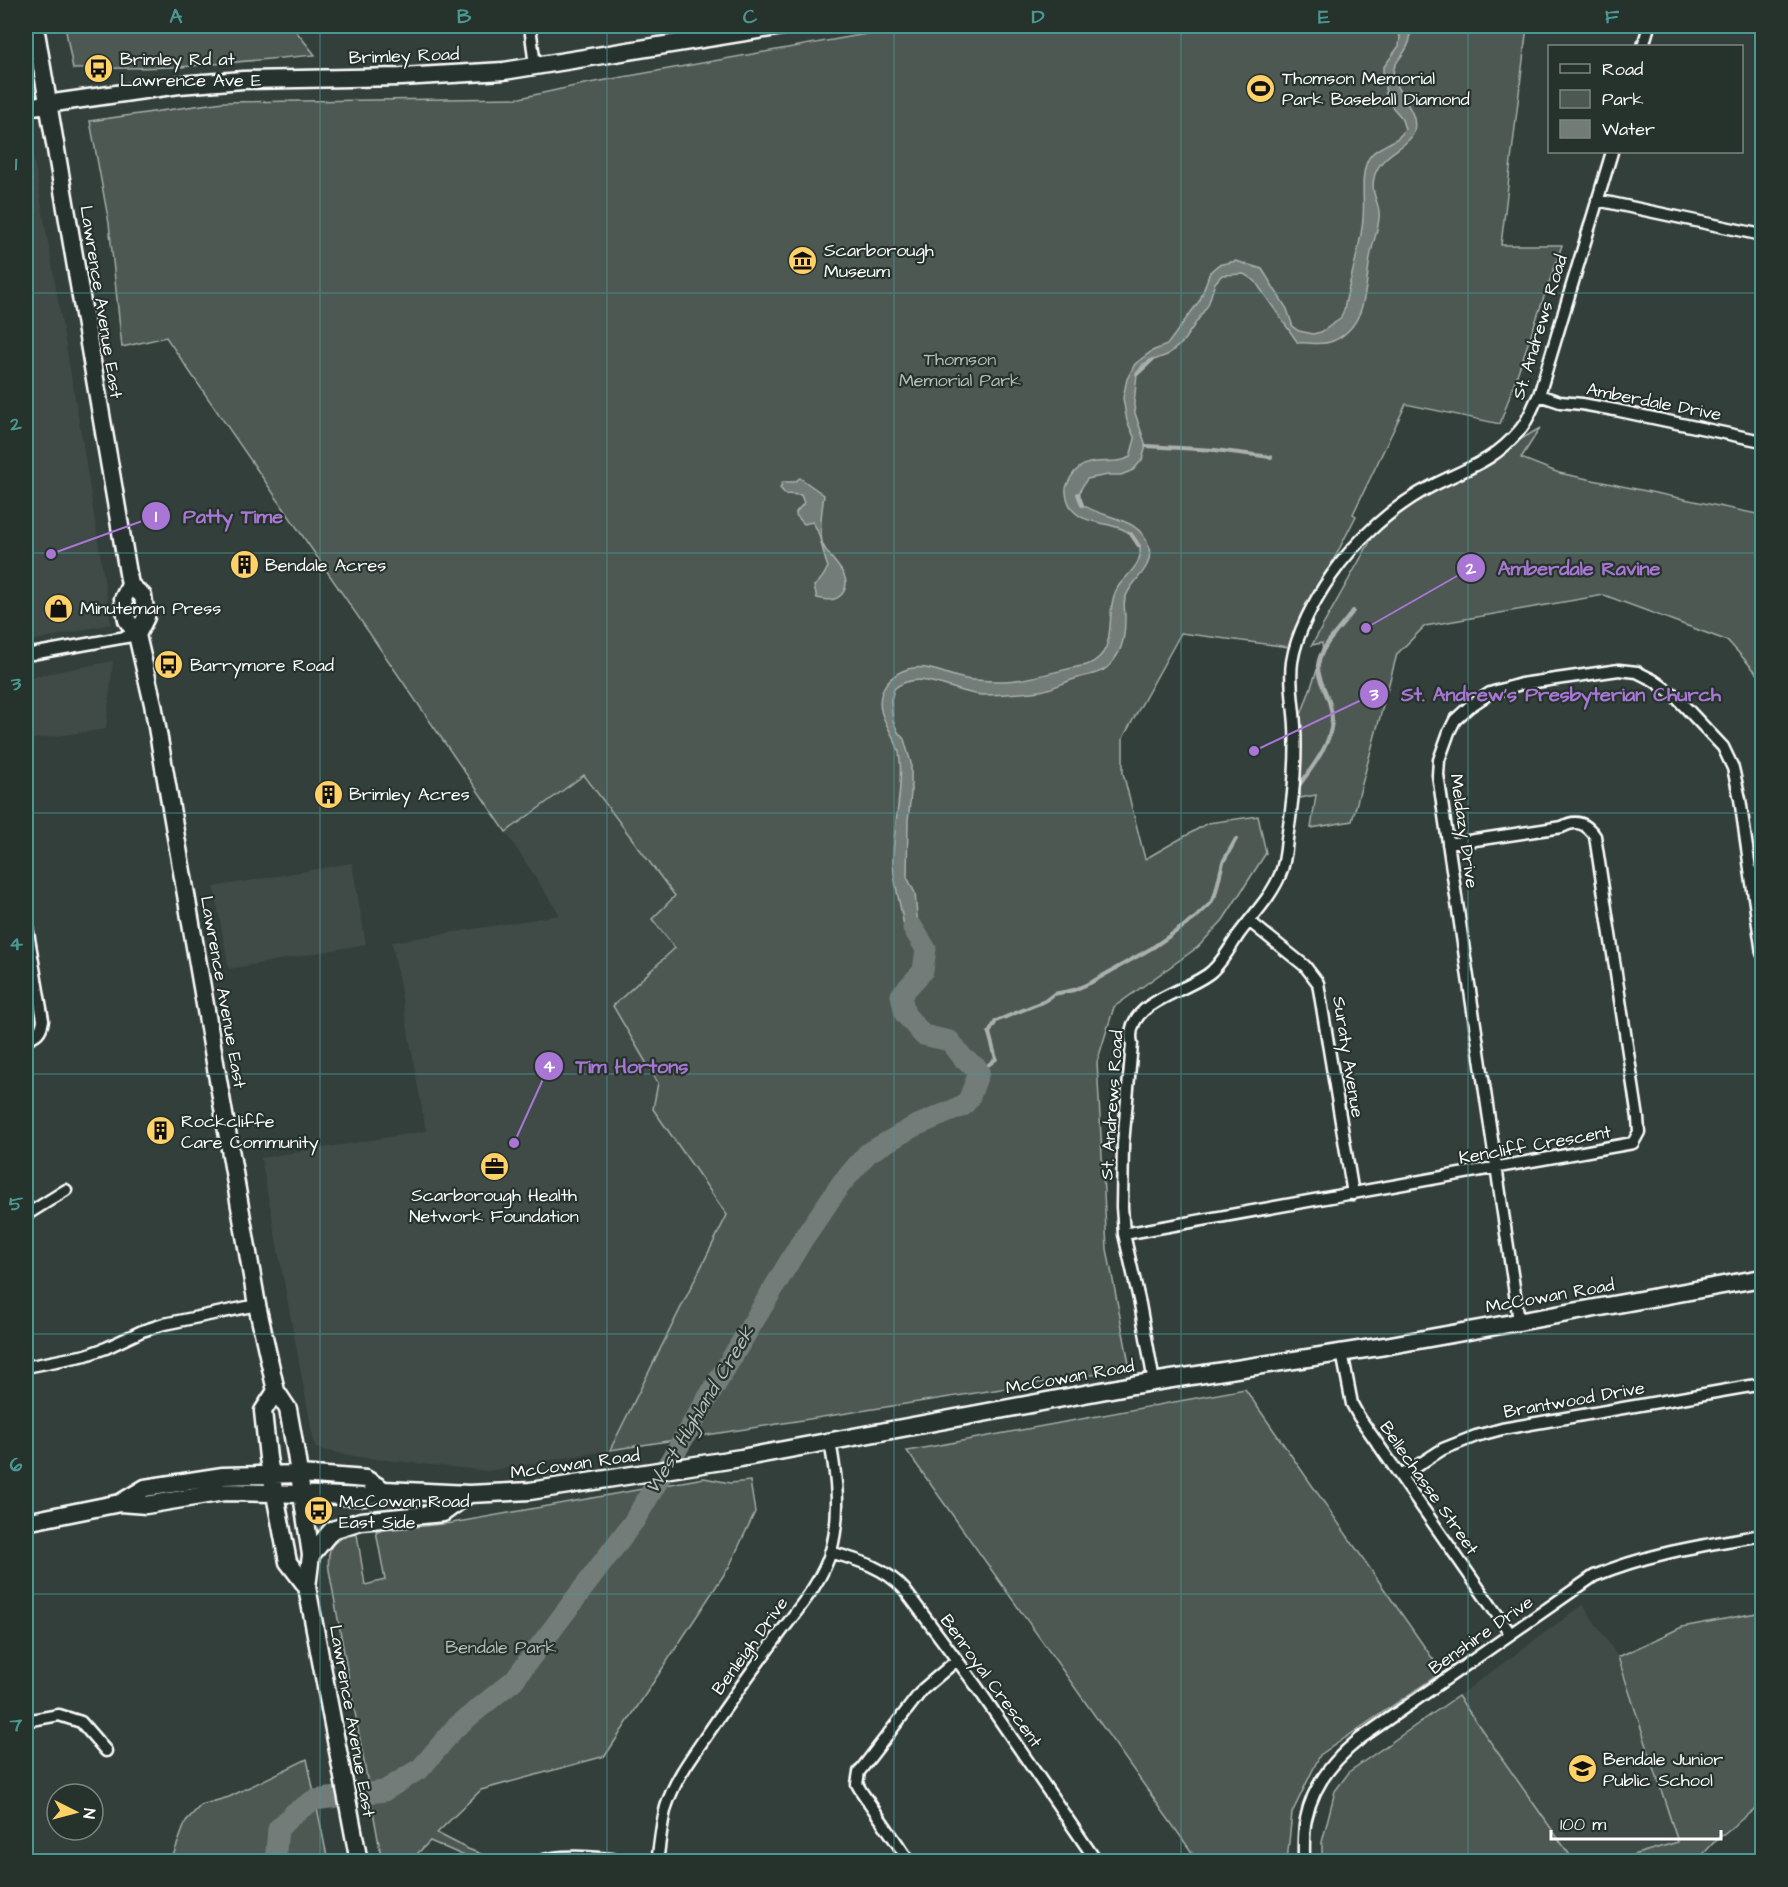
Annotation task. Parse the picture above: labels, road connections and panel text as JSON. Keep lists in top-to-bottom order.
{
  "streets": {
    "main road": ["Brimley Road", "Lawrence Avenue East", "McCowan Road"],
    "street": [
      "St. Andrews Road",
      "Amberdale Drive",
      "Meldazy Drive",
      "Suraty Avenue",
      "Kencliff Crescent",
      "Brantwood Drive",
      "Bellechasse Street",
      "Benshire Drive",
      "Benleigh Drive",
      "Benroyal Crescent"
    ]
  },
  "crossings": [
    ["Brimley Road", "Lawrence Avenue East"],
    ["Lawrence Avenue East", "McCowan Road"],
    ["St. Andrews Road", "Amberdale Drive"],
    ["St. Andrews Road", "Suraty Avenue"],
    ["St. Andrews Road", "Kencliff Crescent"],
    ["St. Andrews Road", "McCowan Road"],
    ["Meldazy Drive", "Kencliff Crescent"],
    ["Meldazy Drive", "McCowan Road"],
    ["Suraty Avenue", "Kencliff Crescent"],
    ["McCowan Road", "Bellechasse Street"],
    ["McCowan Road", "Benleigh Drive"],
    ["Brantwood Drive", "Bellechasse Street"],
    ["Bellechasse Street", "Benshire Drive"],
    ["Benleigh Drive", "Benroyal Crescent"]
  ],
  "water": ["West Highland Creek"],
  "parks": ["Thomson Memorial Park", "Bendale Park"],
  "places": {
    "bus stop": ["Brimley Rd at Lawrence Ave E", "Barrymore Road", "McCowan Road East Side"],
    "sports": ["Thomson Memorial Park Baseball Diamond"],
    "museum": ["Scarborough Museum"],
    "other": [
      "Patty Time",
      "Amberdale Ravine",
      "St. Andrew's Presbyterian Church",
      "Tim Hortons"
    ],
    "building": ["Bendale Acres", "Brimley Acres", "Rockcliffe Care Community"],
    "shop": ["Minuteman Press"],
    "office": ["Scarborough Health Network Foundation"],
    "school or university": ["Bendale Junior Public School"]
  },
  "legend": ["Road", "Park", "Water"],
  "scale_bar": "100 m",
  "north": "right",
  "grid": {
    "columns": [
      "A",
      "B",
      "C",
      "D",
      "E",
      "F"
    ],
    "rows": [
      "1",
      "2",
      "3",
      "4",
      "5",
      "6",
      "7"
    ]
  }
}
